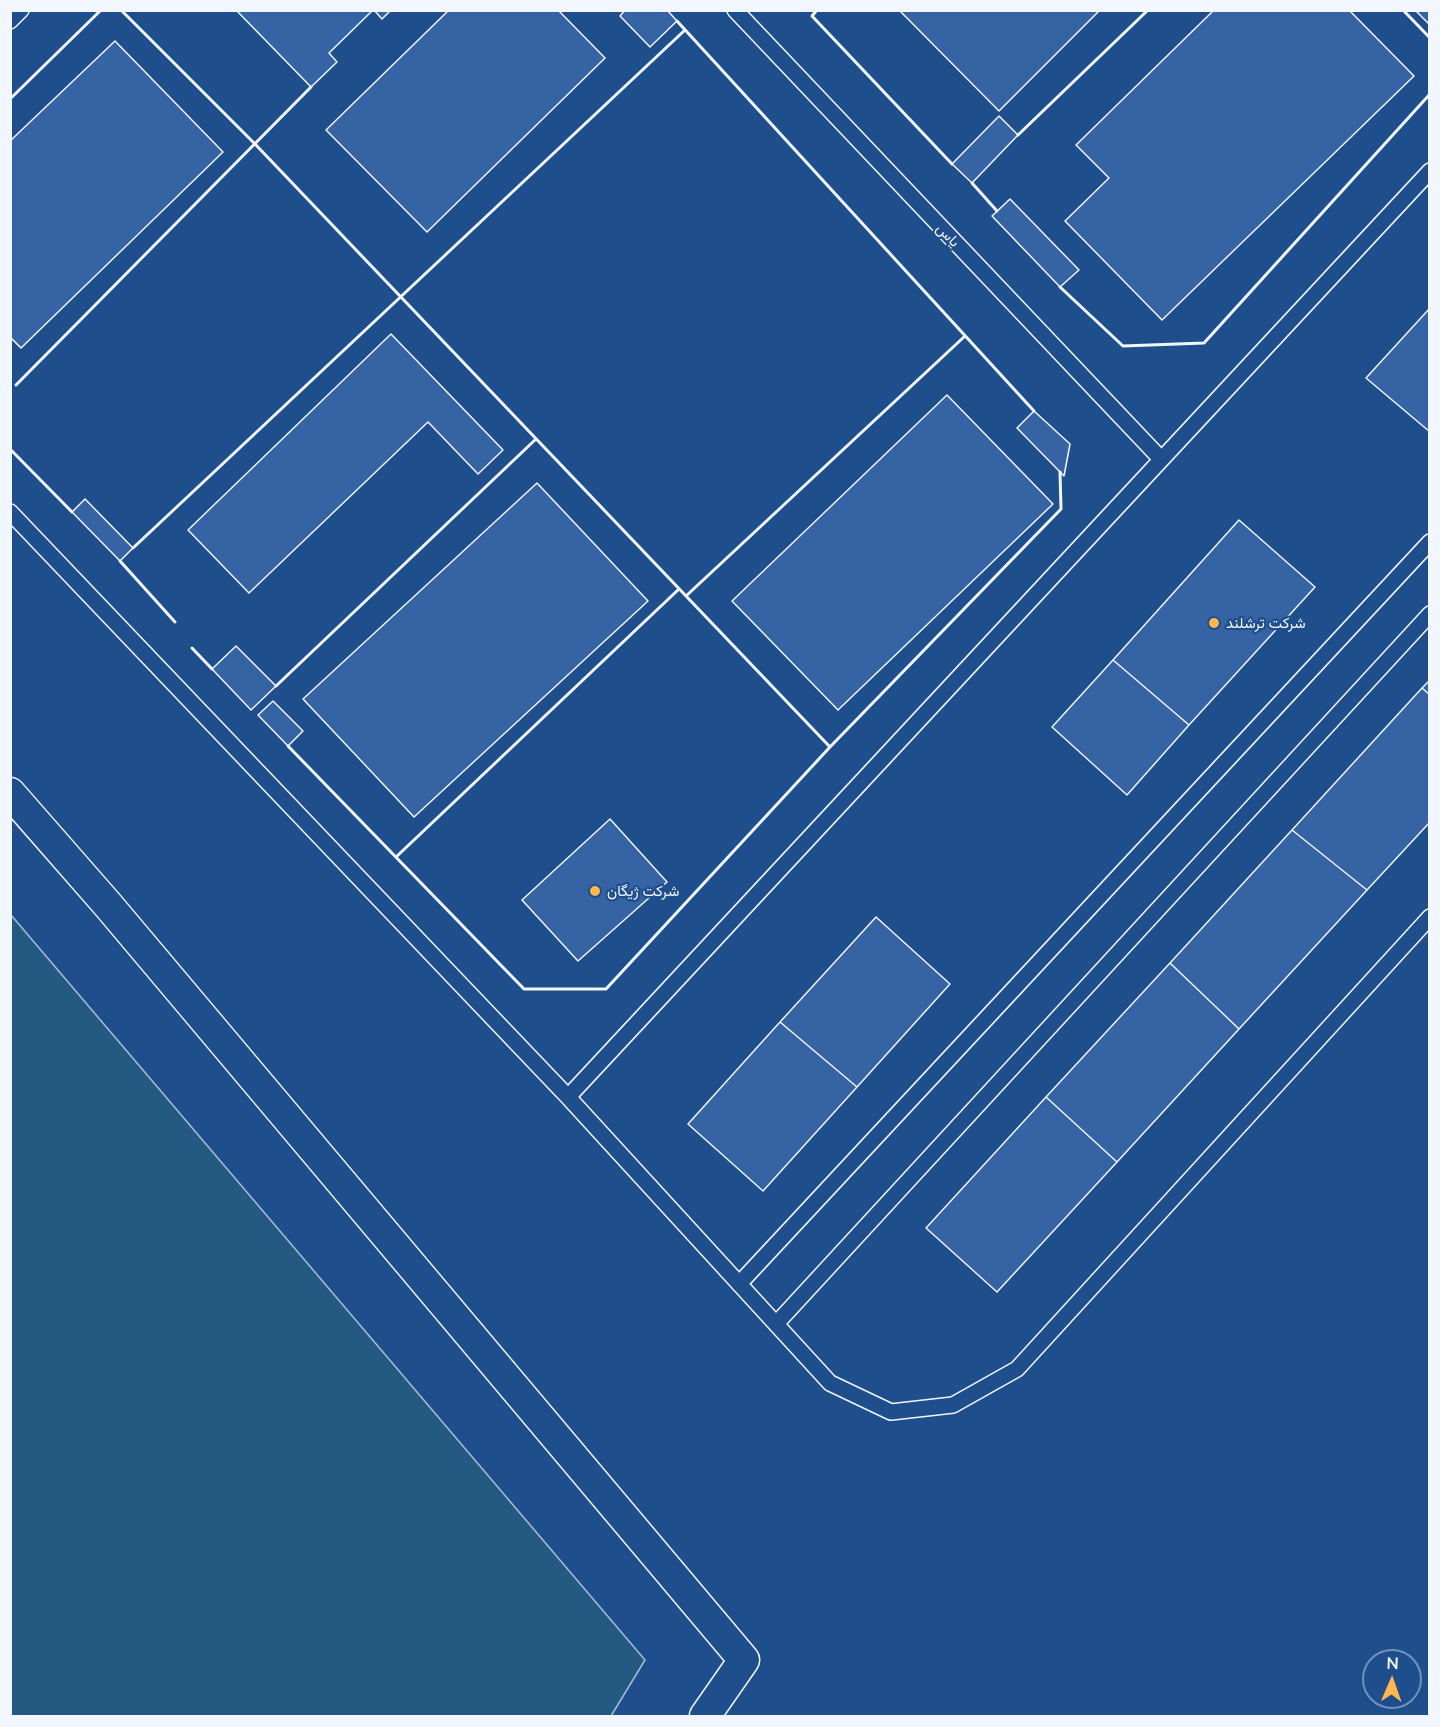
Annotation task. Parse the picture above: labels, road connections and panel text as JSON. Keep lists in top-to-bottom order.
{
  "streets": {
    "lane": ["یاس"]
  },
  "places": ["شرکت ترشلند", "شرکت ژیگان"],
  "north": "top"
}
